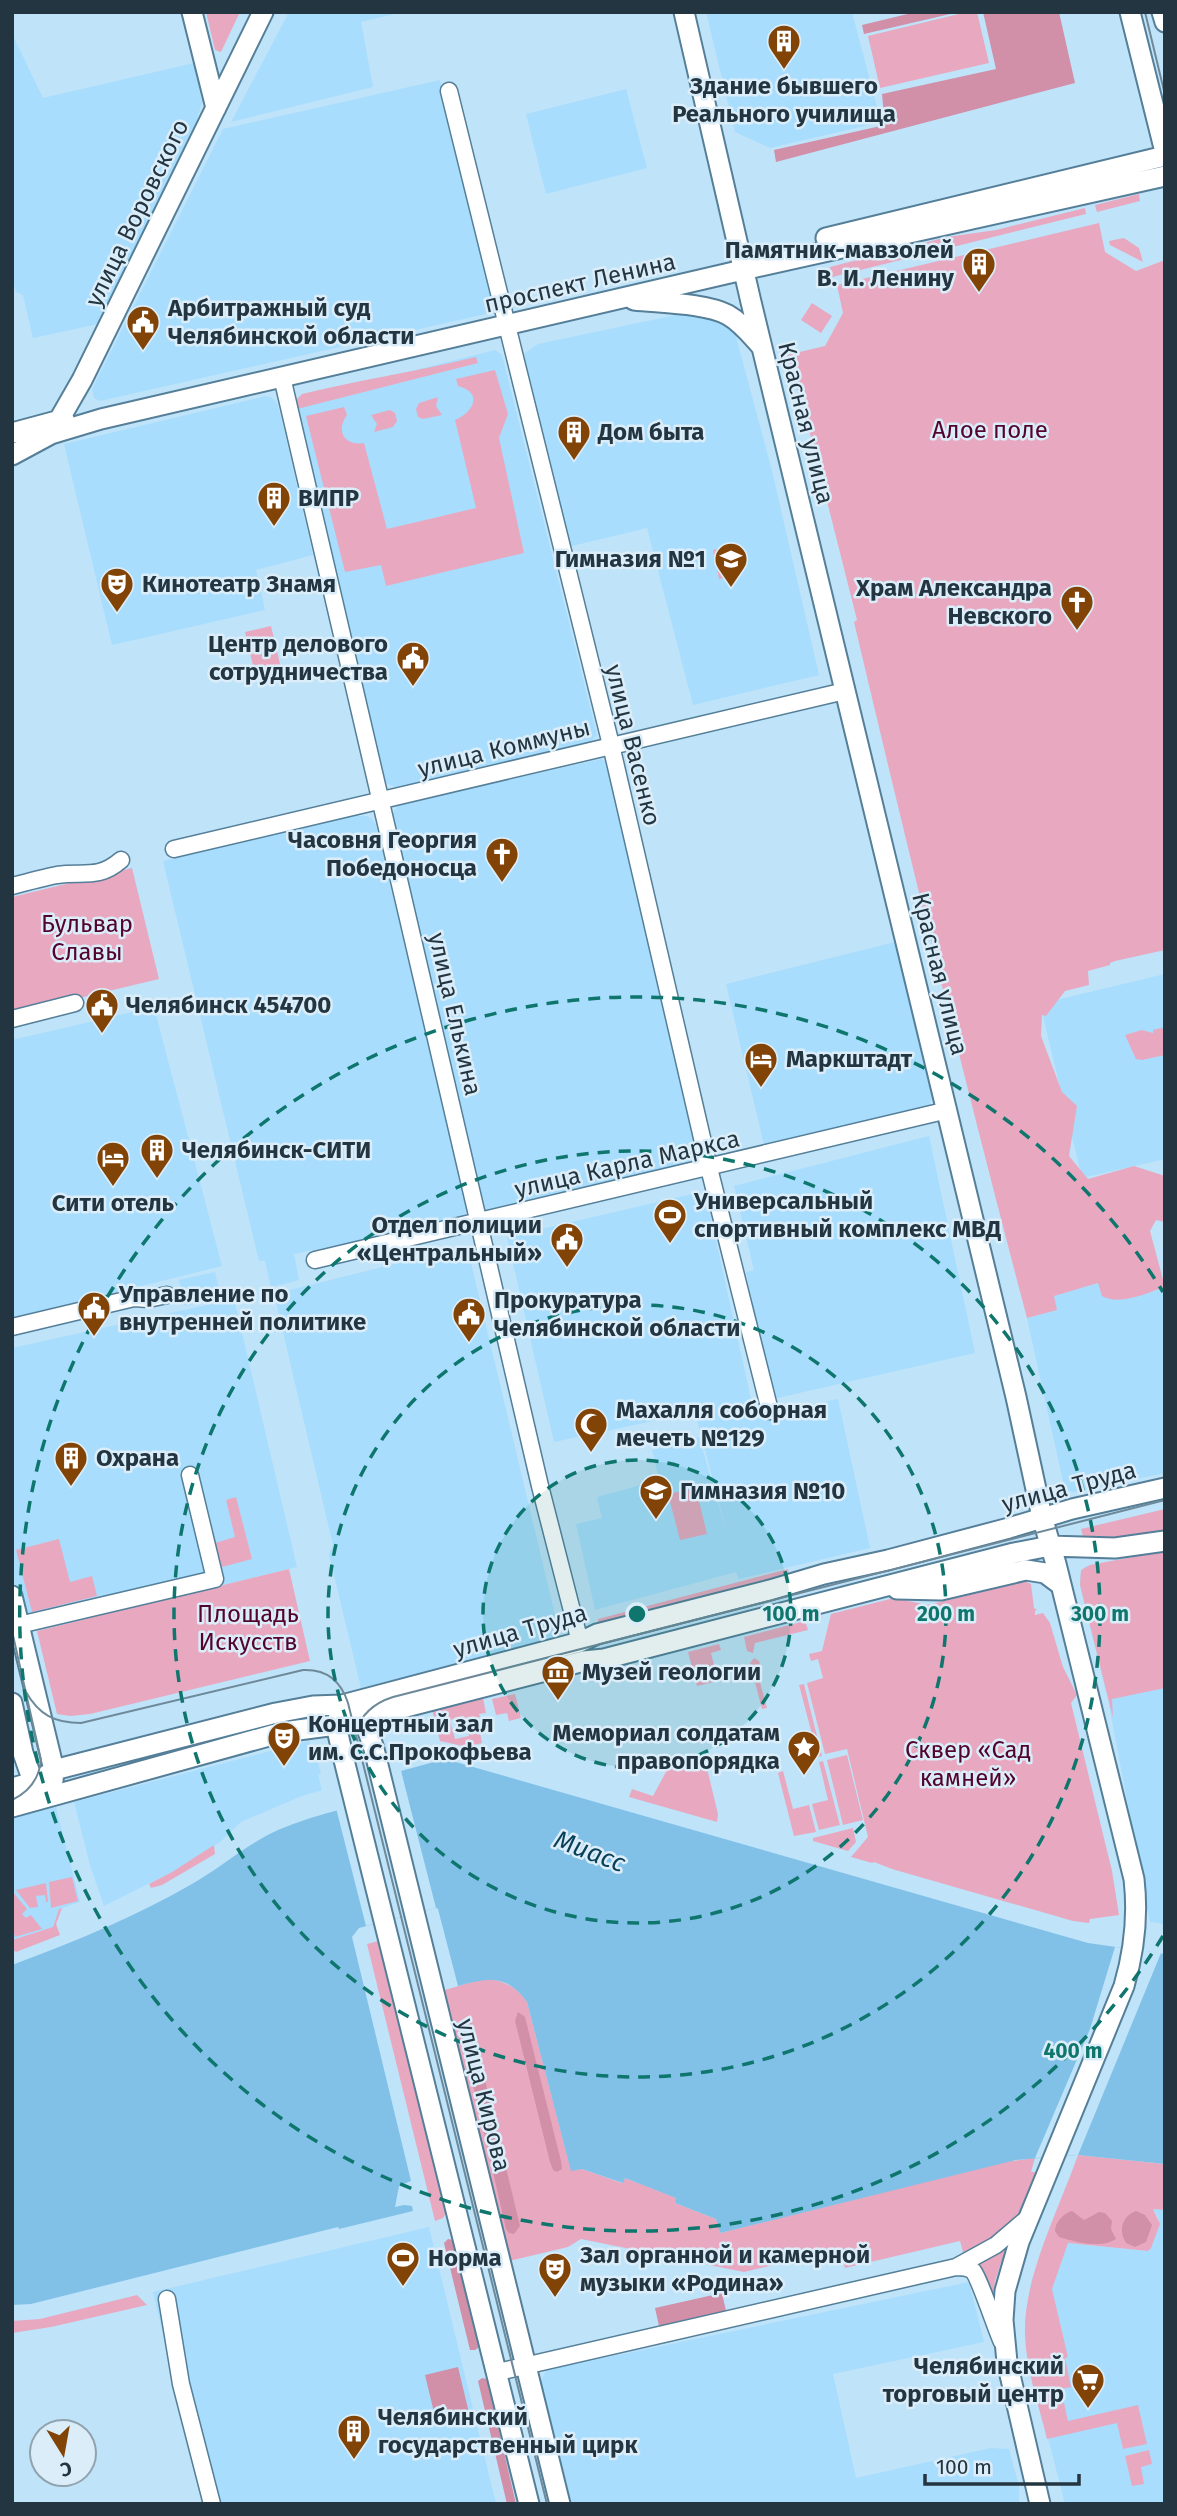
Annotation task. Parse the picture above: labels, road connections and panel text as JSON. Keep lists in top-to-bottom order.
{
  "streets": {
    "main road": [
      "улица Воровского",
      "проспект Ленина",
      "Красная улица",
      "улица Труда",
      "улица Кирова"
    ],
    "street": [
      "улица Васенко",
      "улица Коммуны",
      "улица Елькина",
      "улица Карла Маркса"
    ]
  },
  "crossings": [
    ["улица Воровского", "проспект Ленина"],
    ["проспект Ленина", "Красная улица"],
    ["проспект Ленина", "улица Васенко"],
    ["проспект Ленина", "улица Елькина"],
    ["Красная улица", "улица Коммуны"],
    ["Красная улица", "улица Карла Маркса"],
    ["Красная улица", "улица Труда"],
    ["улица Васенко", "улица Коммуны"],
    ["улица Васенко", "улица Карла Маркса"],
    ["улица Коммуны", "улица Елькина"],
    ["улица Елькина", "улица Карла Маркса"],
    ["улица Елькина", "улица Труда"],
    ["улица Труда", "улица Кирова"]
  ],
  "water": ["Миасс"],
  "parks": [
    "Алое поле",
    "Бульвар Славы",
    "Площадь Искусств",
    "Сквер «Сад камней»"
  ],
  "places": {
    "building": [
      "Здание бывшего Реального училища",
      "Памятник-мавзолей В. И. Ленину",
      "Дом быта",
      "ВИПР",
      "Челябинск-СИТИ",
      "Охрана",
      "Челябинский государственный цирк"
    ],
    "public building": [
      "Арбитражный суд Челябинской области",
      "Центр делового сотрудничества",
      "Челябинск 454700",
      "Отдел полиции «Центральный»",
      "Управление по внутренней политике",
      "Прокуратура Челябинской области"
    ],
    "school or university": ["Гимназия №1", "Гимназия №10"],
    "theatre": ["Кинотеатр Знамя", "Концертный зал им. С.С.Прокофьева", "Зал органной и камерной музыки «Родина»"],
    "church": ["Храм Александра Невского", "Часовня Георгия Победоносца"],
    "hotel": ["Маркштадт", "Сити отель"],
    "sports": ["Универсальный спортивный комплекс МВД", "Норма"],
    "mosque": ["Махалля соборная мечеть №129"],
    "museum": ["Музей геологии"],
    "place": ["Мемориал солдатам правопорядка"],
    "supermarket": ["Челябинский торговый центр"]
  },
  "scale_bar": "100 m",
  "north": "bottom",
  "rings": [
    "100 m",
    "200 m",
    "300 m",
    "400 m"
  ]
}
